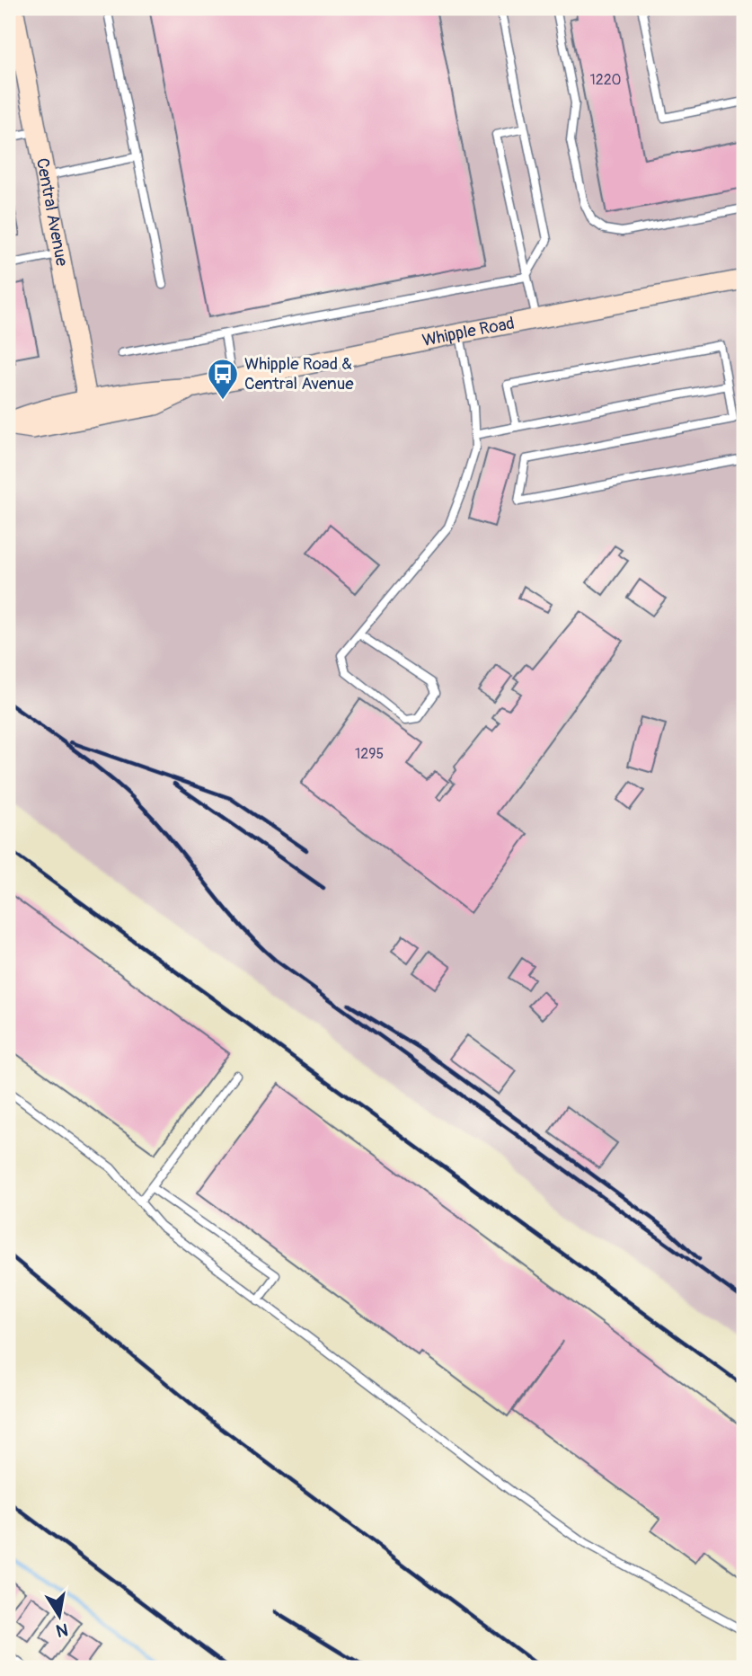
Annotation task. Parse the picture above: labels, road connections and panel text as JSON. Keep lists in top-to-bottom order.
{
  "streets": {
    "main road": ["Central Avenue", "Whipple Road"]
  },
  "crossings": [
    ["Central Avenue", "Whipple Road"]
  ],
  "places": {
    "bus stop": ["Whipple Road & Central Avenue"]
  },
  "house_numbers": ["1220", "1295"],
  "north": "bottom"
}
